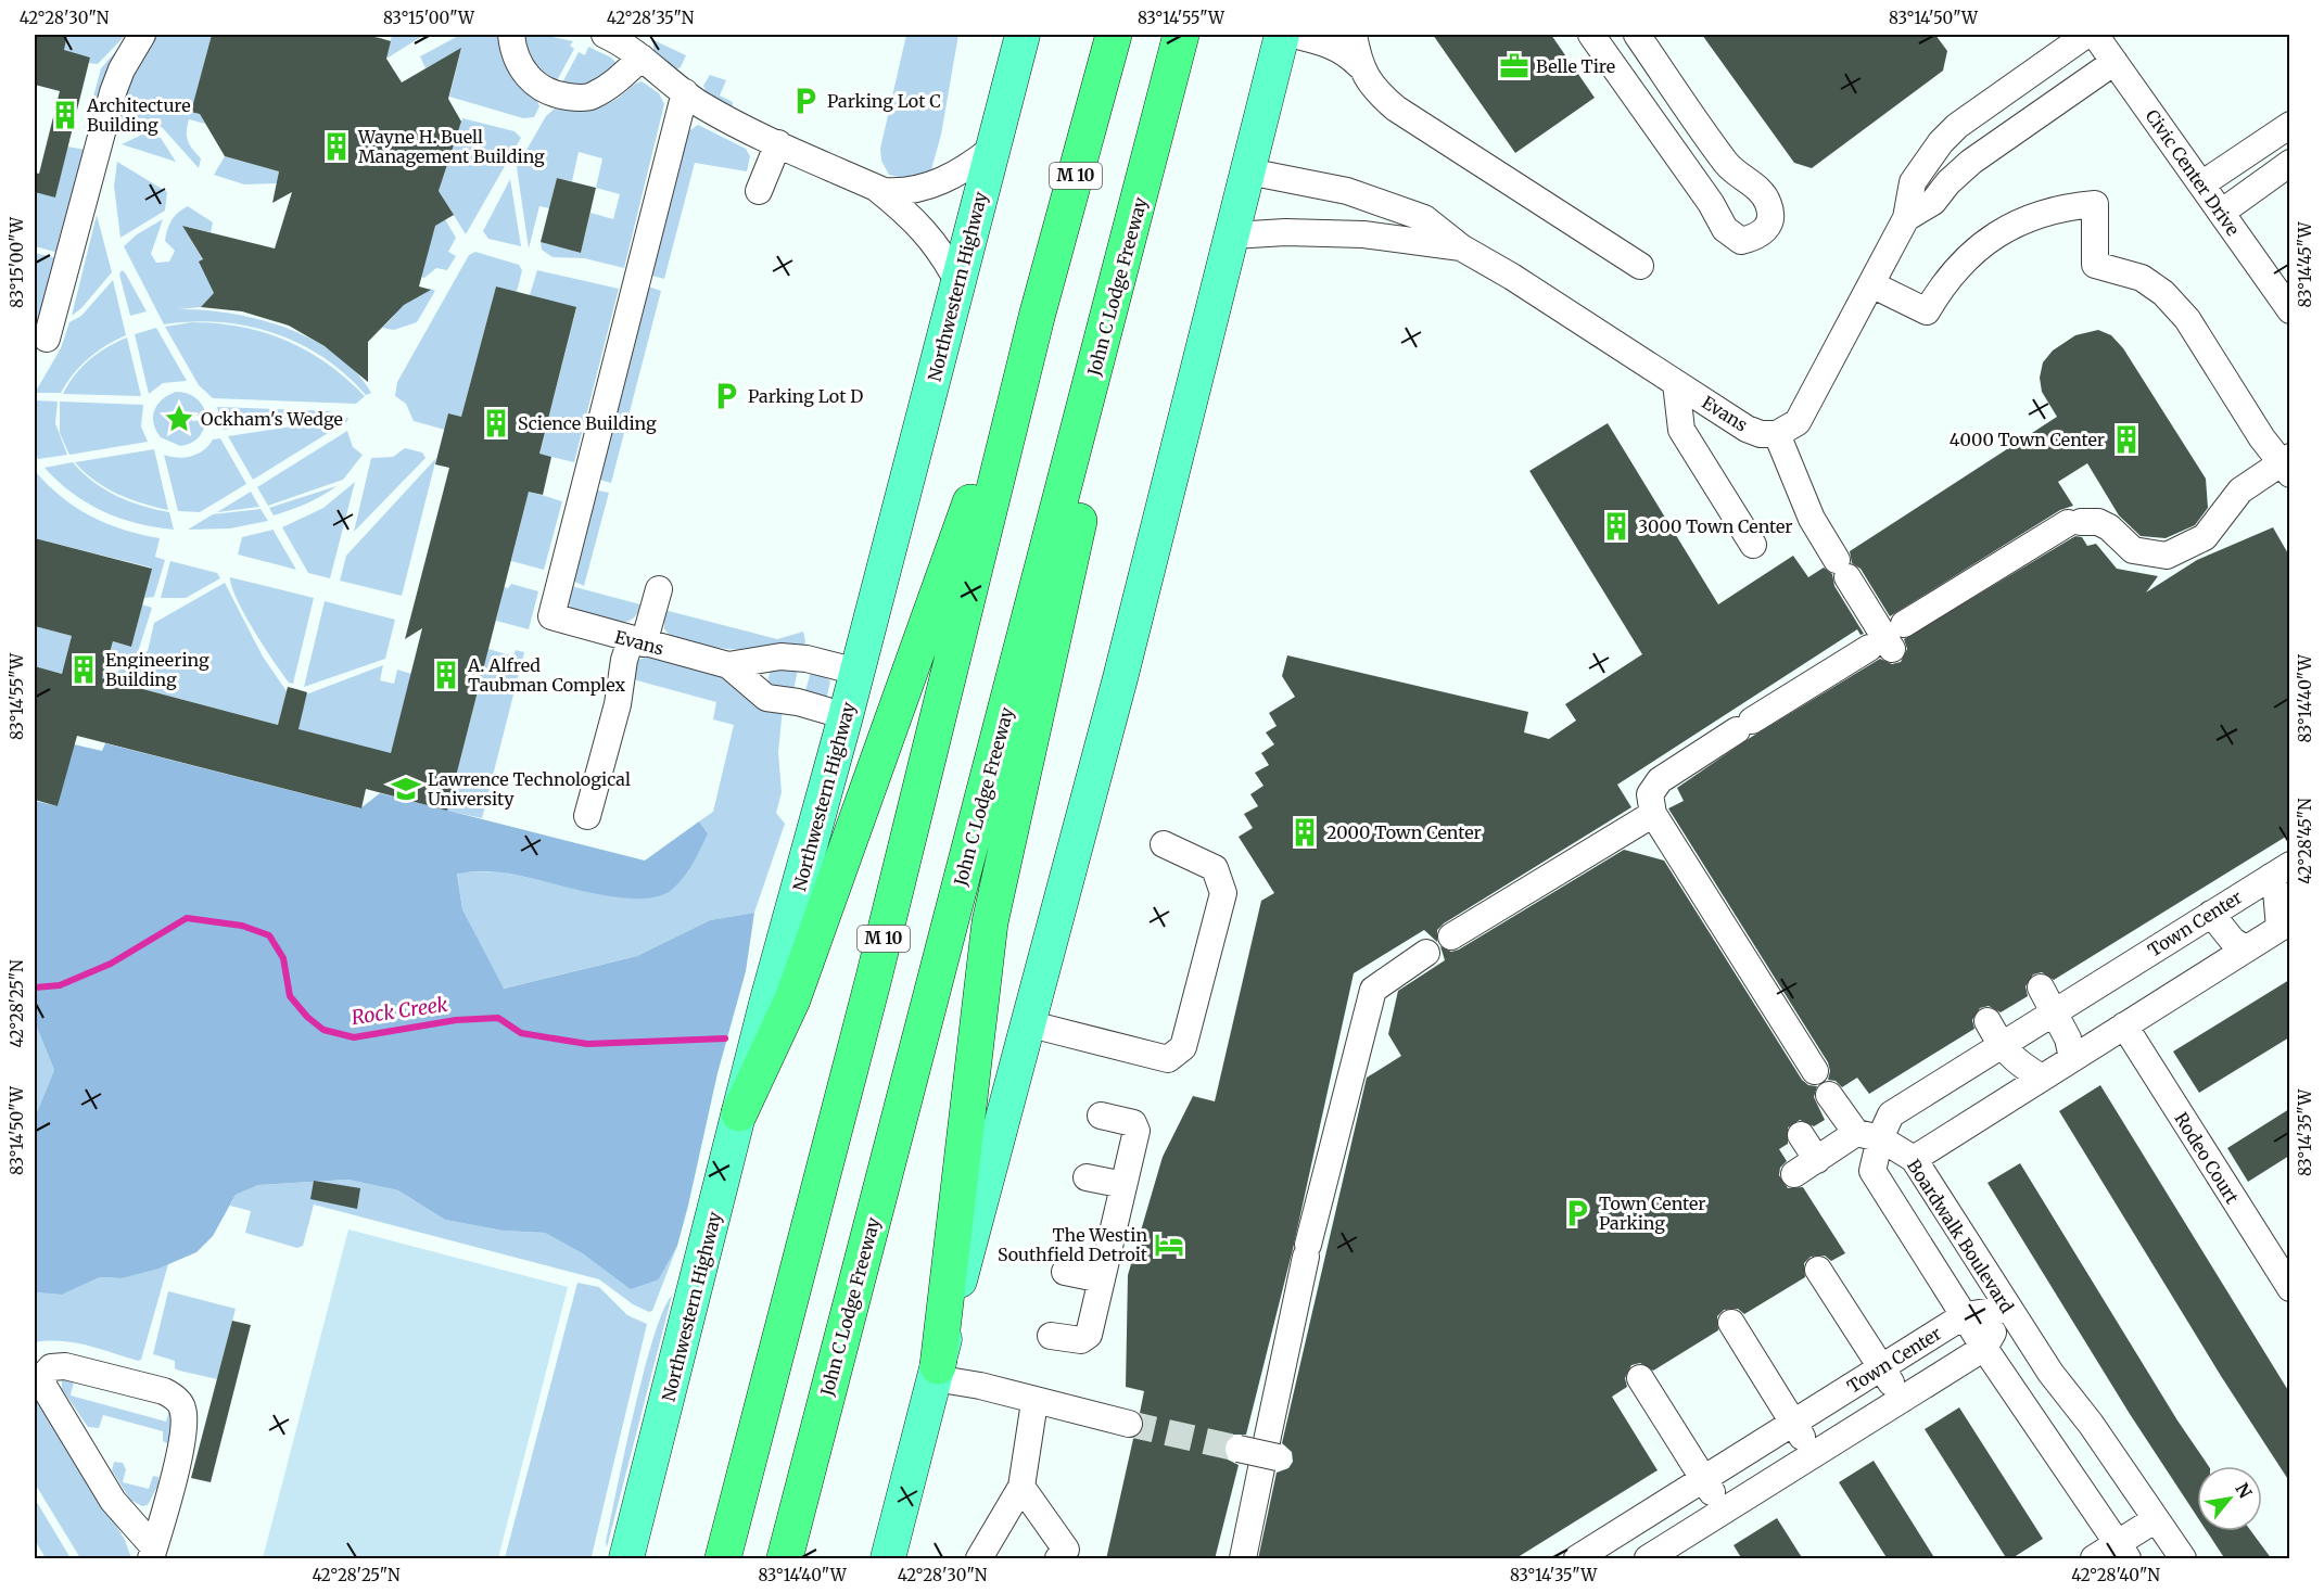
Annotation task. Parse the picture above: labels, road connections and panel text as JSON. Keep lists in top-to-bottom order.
{
  "streets": {
    "highway": ["M 10", "John C Lodge Freeway"],
    "main road": ["Northwestern Highway"],
    "street": [
      "Civic Center Drive",
      "Evans",
      "Town Center",
      "Rodeo Court",
      "Boardwalk Boulevard"
    ]
  },
  "crossings": [
    ["Northwestern Highway", "Evans"],
    ["Town Center", "Boardwalk Boulevard"]
  ],
  "water": ["Rock Creek"],
  "places": {
    "office": ["Belle Tire"],
    "parking": ["Parking Lot C", "Parking Lot D", "Town Center Parking"],
    "building": [
      "Architecture Building",
      "Wayne H. Buell Management Building",
      "Science Building",
      "4000 Town Center",
      "3000 Town Center",
      "Engineering Building",
      "A. Alfred Taubman Complex",
      "2000 Town Center"
    ],
    "place": ["Ockham's Wedge"],
    "school or university": ["Lawrence Technological University"],
    "hotel": ["The Westin Southfield Detroit"]
  },
  "north": "top right",
  "coordinates": [
    "42°28'30\"N",
    "83°15'00\"W",
    "42°28'35\"N",
    "83°14'55\"W",
    "83°14'50\"W",
    "83°14'45\"W",
    "83°14'40\"W",
    "42°28'45\"N",
    "42°28'25\"N",
    "83°14'35\"W",
    "42°28'40\"N"
  ]
}
